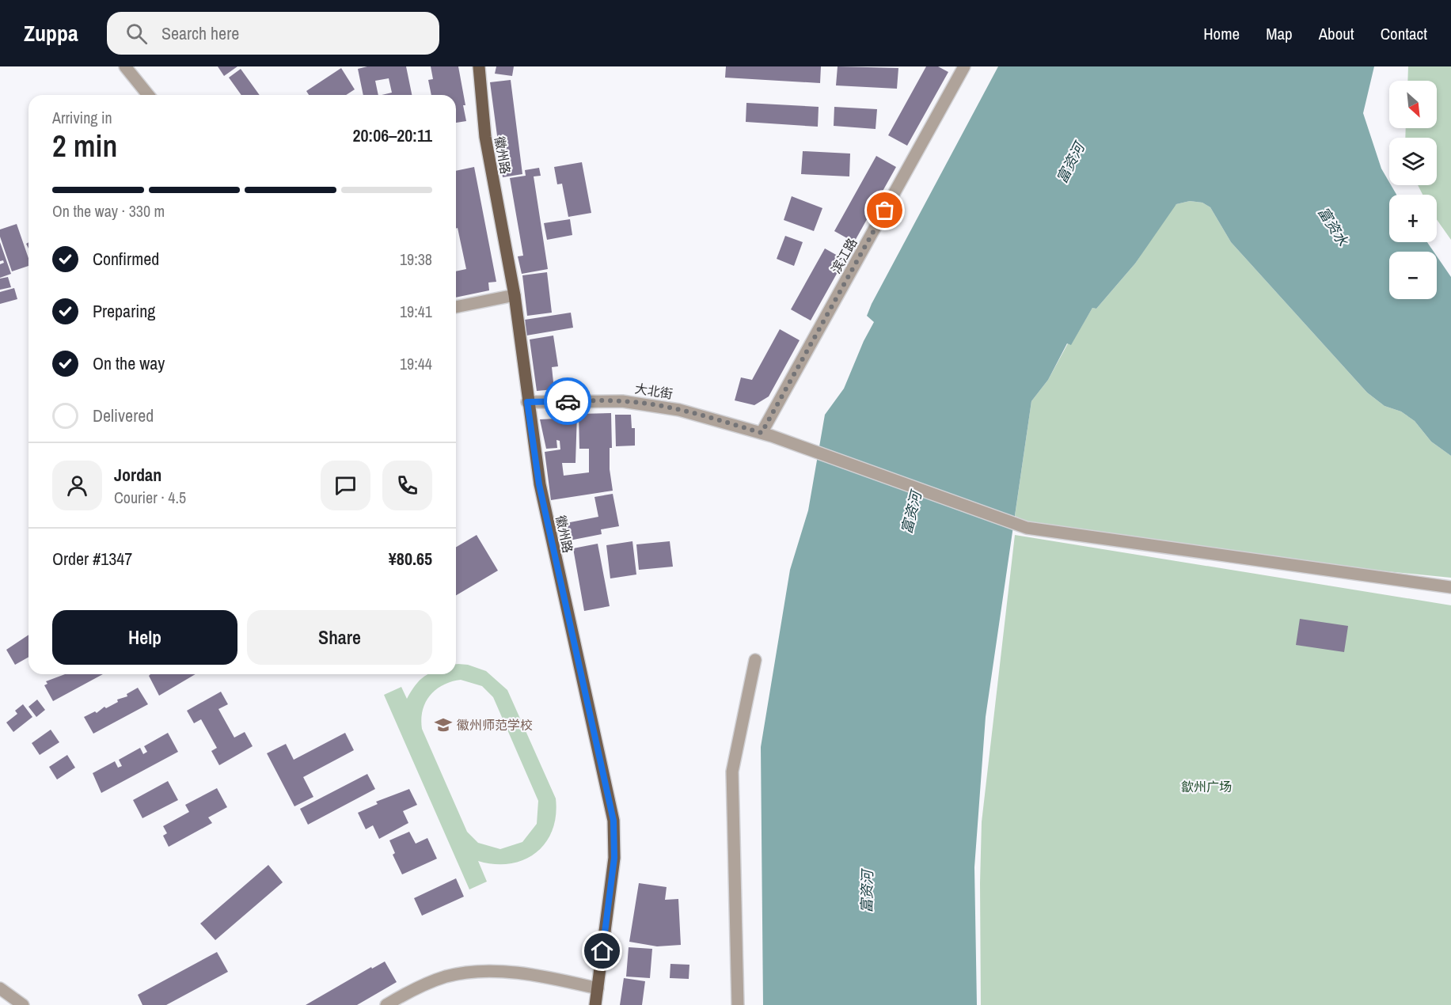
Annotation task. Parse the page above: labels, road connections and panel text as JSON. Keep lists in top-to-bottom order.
{
  "streets": {
    "main road": ["徽州路"],
    "street": ["滨江路", "大北街"]
  },
  "crossings": [
    ["徽州路", "大北街"],
    ["滨江路", "大北街"]
  ],
  "water": ["富资河", "富资水"],
  "parks": ["歙州广场"],
  "places": {
    "school or university": ["徽州师范学校"]
  },
  "north": "bottom right",
  "page": {
    "header": "Zuppa",
    "search": "Search here",
    "nav": [
      "Home",
      "Map",
      "About",
      "Contact"
    ],
    "map_buttons": ["+", "−"],
    "heading": ["2 min", "Arriving in", "20:06–20:11"],
    "panel": [
      "Jordan",
      "Courier · 4.5",
      "Order #1347",
      "¥80.65"
    ],
    "bar": "On the way · 330 m",
    "list": [
      ["Confirmed", "19:38"],
      ["Preparing", "19:41"],
      ["On the way", "19:44"],
      "Delivered"
    ],
    "buttons": ["Help", "Share"]
  }
}
